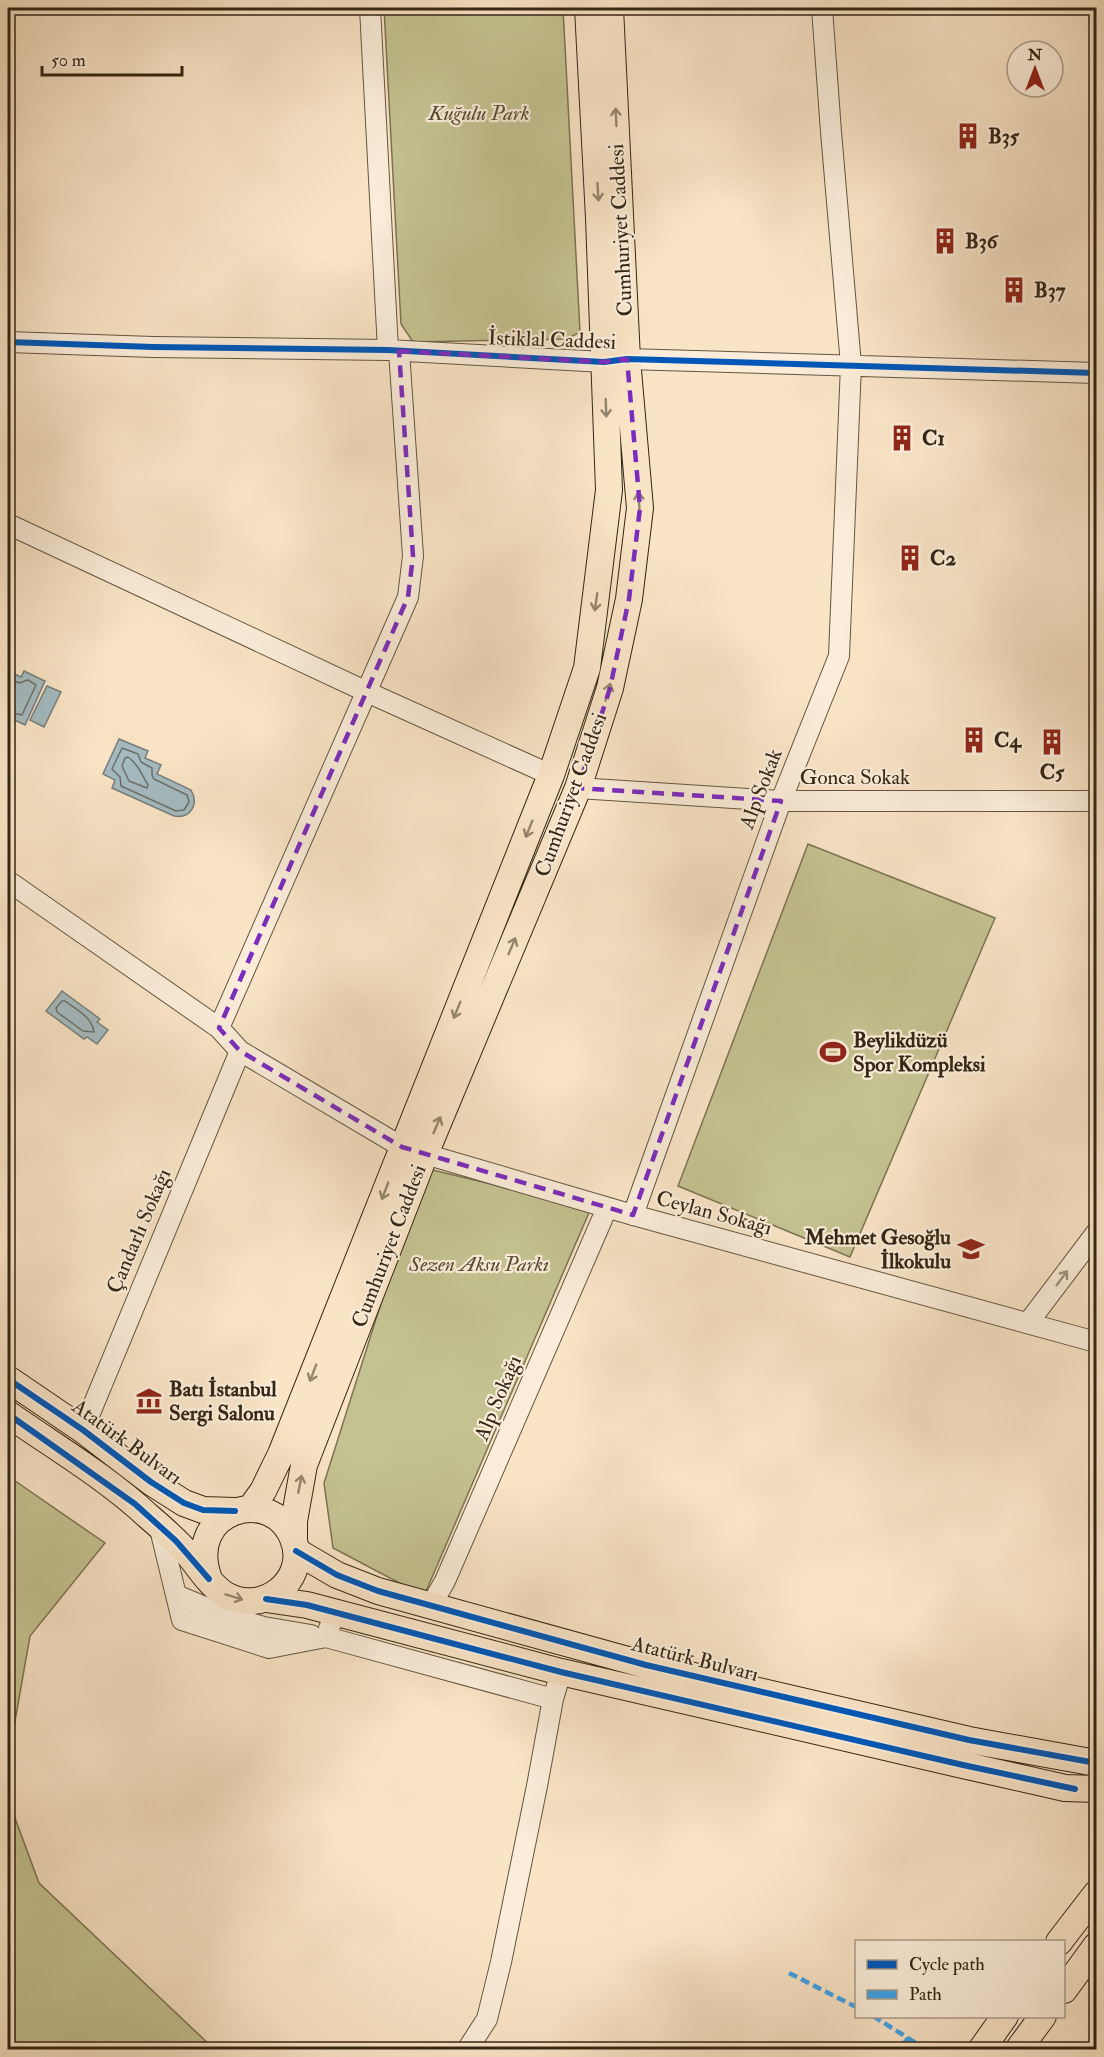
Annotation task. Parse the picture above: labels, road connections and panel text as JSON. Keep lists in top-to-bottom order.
{
  "streets": {
    "main road": ["Cumhuriyet Caddesi", "Atatürk Bulvarı"],
    "street": [
      "İstiklal Caddesi",
      "Gonca Sokak",
      "Alp Sokak",
      "Ceylan Sokağı",
      "Çandarlı Sokağı",
      "Alp Sokağı"
    ]
  },
  "crossings": [
    ["Cumhuriyet Caddesi", "İstiklal Caddesi"],
    ["Cumhuriyet Caddesi", "Gonca Sokak"],
    ["Cumhuriyet Caddesi", "Ceylan Sokağı"],
    ["Cumhuriyet Caddesi", "Atatürk Bulvarı"],
    ["İstiklal Caddesi", "Alp Sokak"],
    ["Gonca Sokak", "Alp Sokak"],
    ["Alp Sokak", "Ceylan Sokağı"],
    ["Ceylan Sokağı", "Çandarlı Sokağı"],
    ["Ceylan Sokağı", "Alp Sokağı"],
    ["Çandarlı Sokağı", "Atatürk Bulvarı"],
    ["Alp Sokağı", "Atatürk Bulvarı"]
  ],
  "parks": ["Kuğulu Park", "Sezen Aksu Parkı"],
  "places": {
    "building": [
      "B35",
      "B36",
      "B37",
      "C1",
      "C2",
      "C4",
      "C5"
    ],
    "sports": ["Beylikdüzü Spor Kompleksi"],
    "school or university": ["Mehmet Gesoğlu İlkokulu"],
    "museum": ["Batı İstanbul Sergi Salonu"]
  },
  "legend": ["Cycle path", "Path"],
  "scale_bar": "50 m",
  "north": "top"
}
